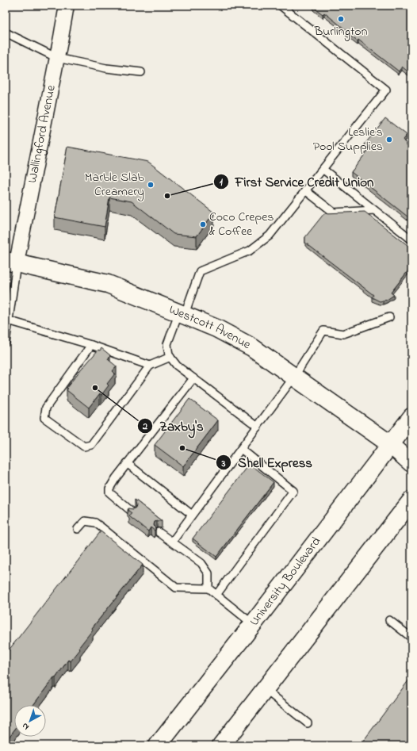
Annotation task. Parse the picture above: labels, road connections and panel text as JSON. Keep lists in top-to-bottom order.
{
  "streets": {
    "main road": ["Westcott Avenue", "University Boulevard"],
    "street": ["Wallingford Avenue"]
  },
  "crossings": [
    ["Wallingford Avenue", "Westcott Avenue"],
    ["Westcott Avenue", "University Boulevard"]
  ],
  "places": [
    "Burlington",
    "Leslie's Pool Supplies",
    "Marble Slab Creamery",
    "First Service Credit Union",
    "Coco Crepes & Coffee",
    "Zaxby's",
    "Shell Express"
  ],
  "north": "bottom left"
}
